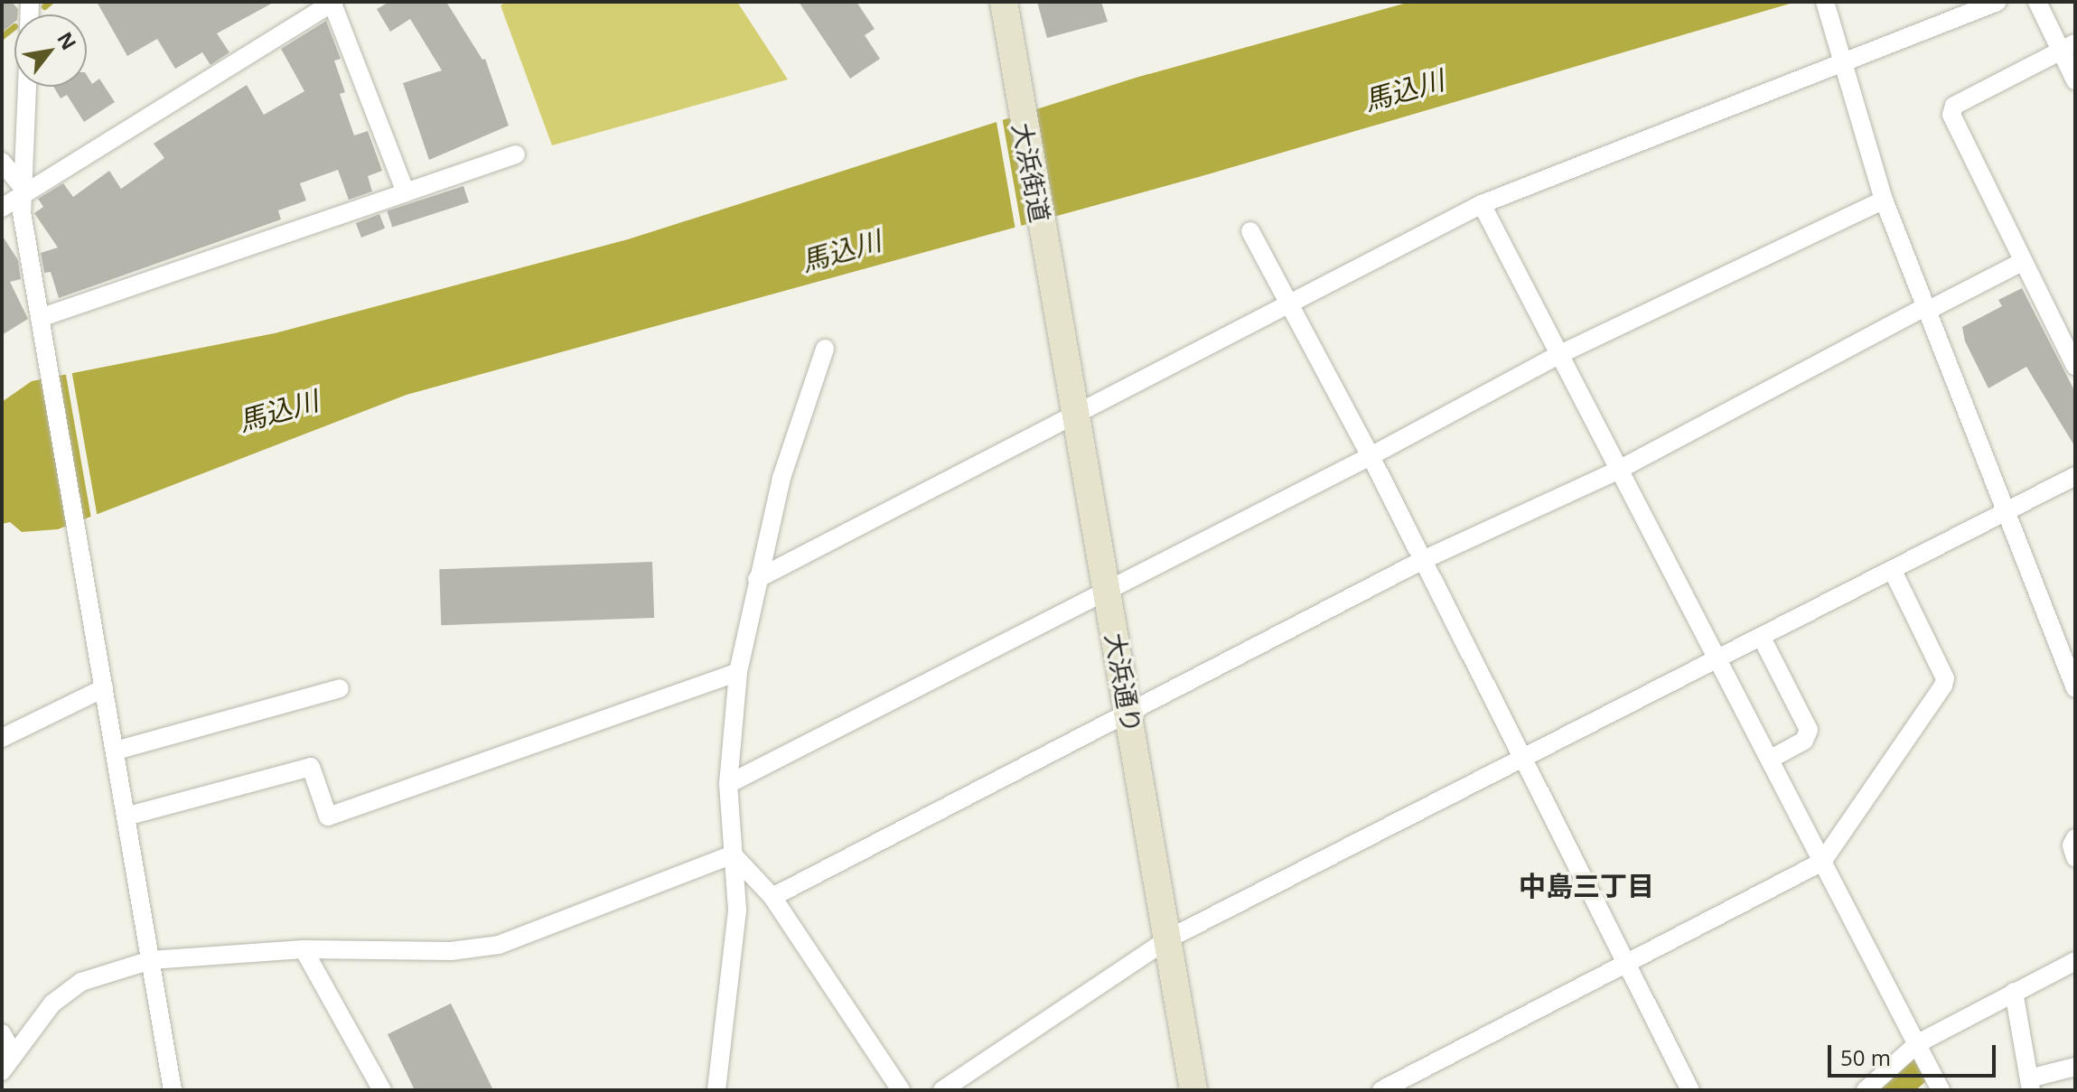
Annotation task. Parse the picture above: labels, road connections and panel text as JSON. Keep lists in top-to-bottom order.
{
  "streets": {
    "street": ["大浜街道", "大浜通り"]
  },
  "crossings": [
    ["大浜街道", "大浜通り"]
  ],
  "districts": ["中島三丁目"],
  "water": ["馬込川"],
  "scale_bar": "50 m",
  "north": "top right"
}
